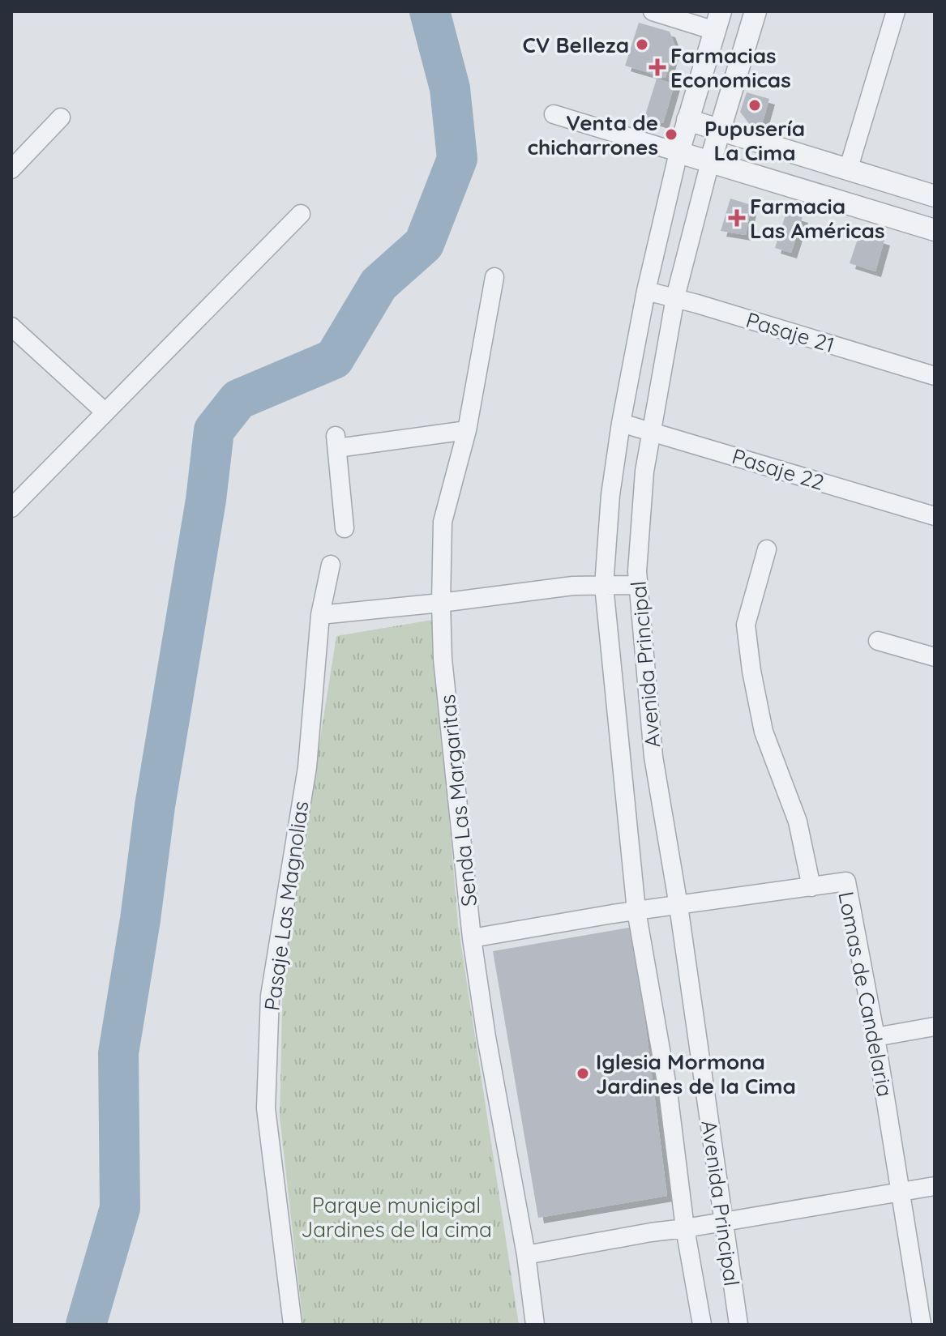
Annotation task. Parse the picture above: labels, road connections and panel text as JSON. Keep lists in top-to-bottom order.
{
  "streets": {
    "street": [
      "Pasaje 21",
      "Pasaje 22",
      "Avenida Principal",
      "Senda Las Margaritas",
      "Pasaje Las Magnolias",
      "Lomas de Candelaria"
    ]
  },
  "crossings": [
    ["Pasaje 21", "Avenida Principal"],
    ["Pasaje 22", "Avenida Principal"],
    ["Avenida Principal", "Lomas de Candelaria"],
    ["Senda Las Margaritas", "Lomas de Candelaria"]
  ],
  "parks": ["Parque municipal Jardines de la cima"],
  "places": {
    "other": [
      "CV Belleza",
      "Pupusería La Cima",
      "Venta de chicharrones",
      "Iglesia Mormona Jardines de la Cima"
    ],
    "health": ["Farmacias Economicas", "Farmacia Las Américas"]
  }
}
